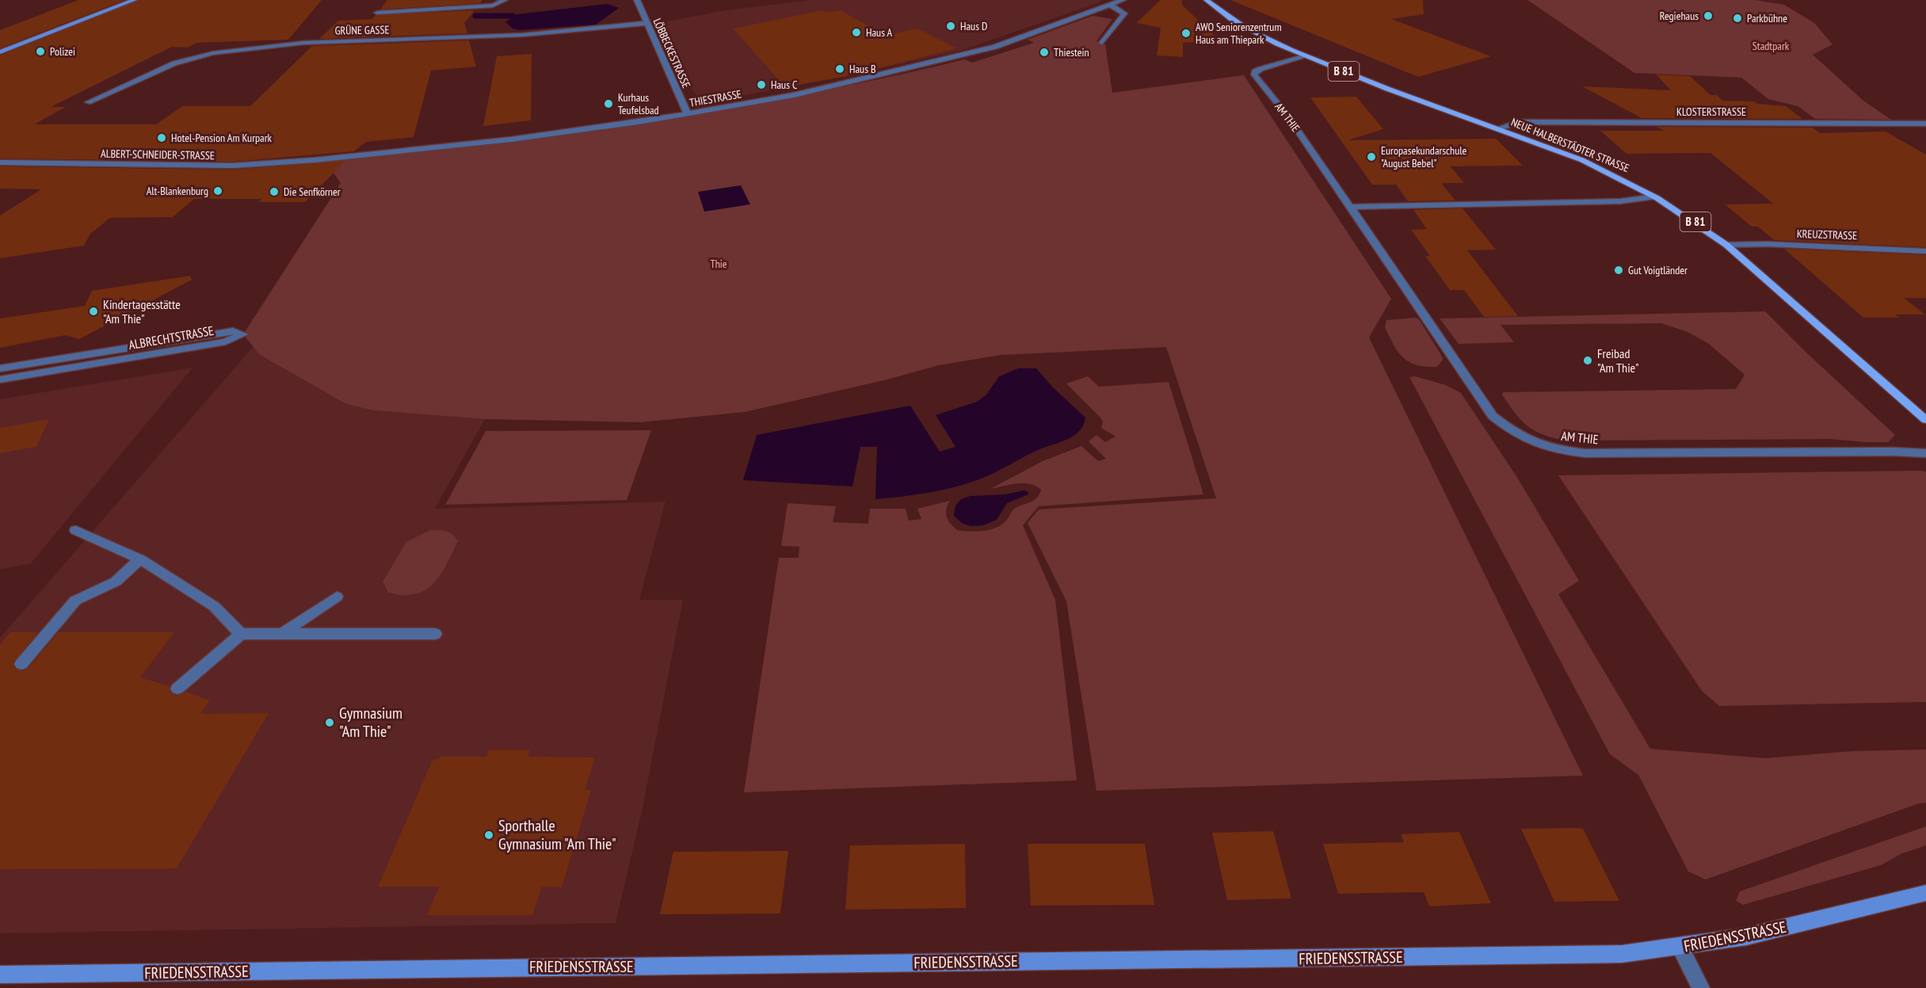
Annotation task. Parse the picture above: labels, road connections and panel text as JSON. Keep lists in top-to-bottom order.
{
  "streets": {
    "main road": ["B 81", "NEUE HALBERSTÄDTER STRASSE"],
    "street": [
      "GRÜNE GASSE",
      "LÖBBECKESTRASSE",
      "THIESTRASSE",
      "KLOSTERSTRASSE",
      "AM THIE",
      "ALBERT-SCHNEIDER-STRASSE",
      "KREUZSTRASSE",
      "ALBRECHTSTRASSE",
      "FRIEDENSSTRASSE"
    ]
  },
  "crossings": [
    ["GRÜNE GASSE", "LÖBBECKESTRASSE"],
    ["LÖBBECKESTRASSE", "THIESTRASSE"],
    ["THIESTRASSE", "ALBERT-SCHNEIDER-STRASSE"],
    ["KLOSTERSTRASSE", "NEUE HALBERSTÄDTER STRASSE"],
    ["AM THIE", "NEUE HALBERSTÄDTER STRASSE"],
    ["NEUE HALBERSTÄDTER STRASSE", "KREUZSTRASSE"]
  ],
  "parks": ["Stadtpark", "Thie"],
  "places": [
    "Regiehaus",
    "Parkbühne",
    "Haus D",
    "Haus A",
    "AWO Seniorenzentrum Haus am Thiepark",
    "Polizei",
    "Thiestein",
    "Haus B",
    "Haus C",
    "Kurhaus Teufelsbad",
    "Hotel-Pension Am Kurpark",
    "Europasekundarschule \"August Bebel\"",
    "Alt-Blankenburg",
    "Die Senfkörner",
    "Gut Voigtländer",
    "Kindertagesstätte \"Am Thie\"",
    "Freibad \"Am Thie\"",
    "Gymnasium \"Am Thie\"",
    "Sporthalle Gymnasium \"Am Thie\""
  ]
}
